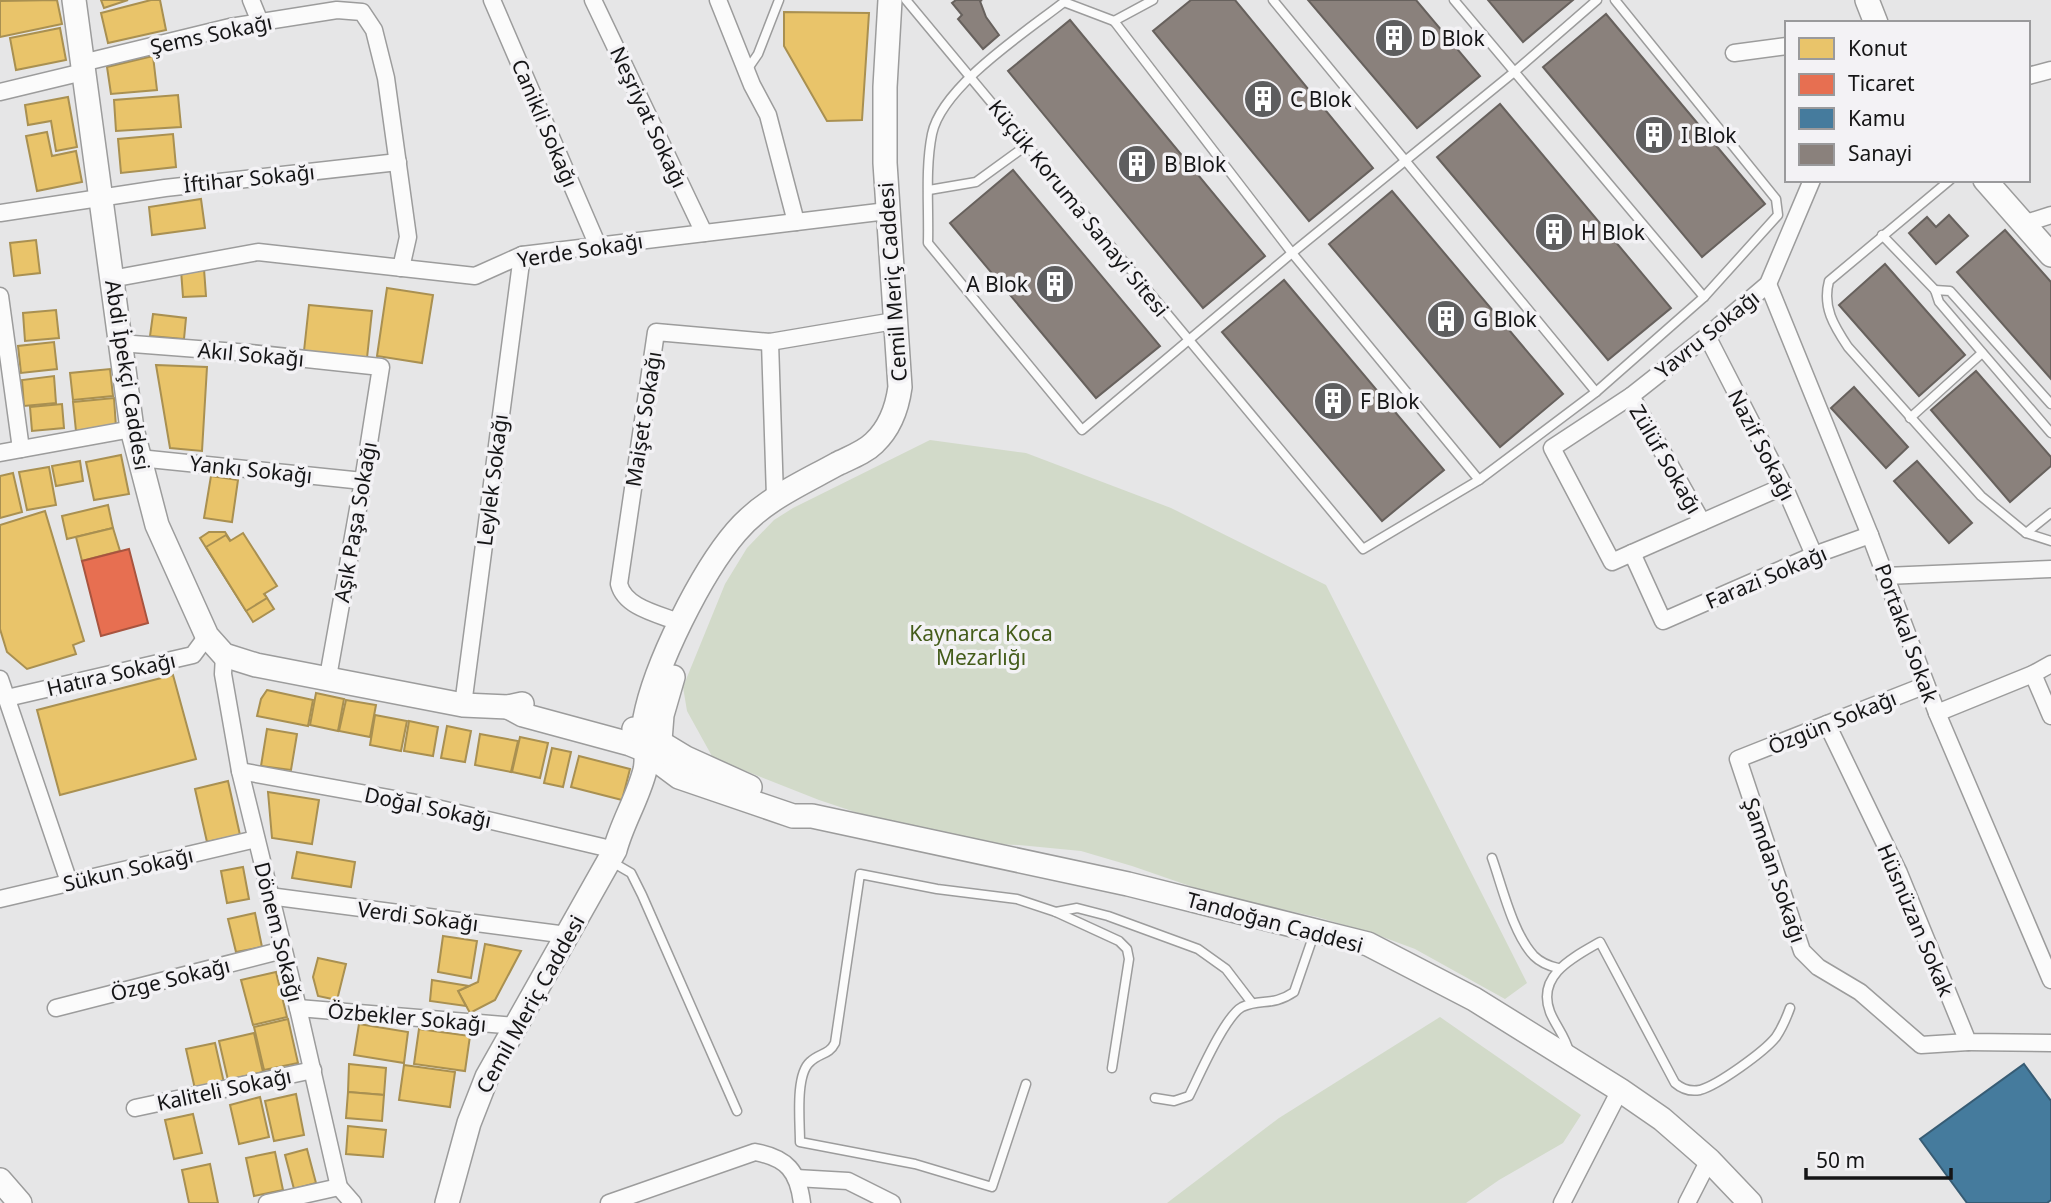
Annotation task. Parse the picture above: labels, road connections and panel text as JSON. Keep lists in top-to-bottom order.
{
  "streets": {
    "street": [
      "Şems Sokağı",
      "Neşriyat Sokağı",
      "Canikli Sokağı",
      "İftihar Sokağı",
      "Yerde Sokağı",
      "Cemil Meriç Caddesi",
      "Yavru Sokağı",
      "Akıl Sokağı",
      "Abdi İpekçi Caddesi",
      "Maişet Sokağı",
      "Nazif Sokağı",
      "Zülüf Sokağı",
      "Yankı Sokağı",
      "Leylek Sokağı",
      "Aşık Paşa Sokağı",
      "Farazi Sokağı",
      "Portakal Sokak",
      "Hatıra Sokağı",
      "Özgün Sokağı",
      "Doğal Sokağı",
      "Sükun Sokağı",
      "Şamdan Sokağı",
      "Verdi Sokağı",
      "Hüsnüzan Sokak",
      "Tandoğan Caddesi",
      "Dönem Sokağı",
      "Özge Sokağı",
      "Özbekler Sokağı",
      "Kaliteli Sokağı"
    ],
    "lane": ["Küçük Koruma Sanayi Sitesi"]
  },
  "crossings": [
    ["Şems Sokağı", "İftihar Sokağı"],
    ["Şems Sokağı", "Abdi İpekçi Caddesi"],
    ["Neşriyat Sokağı", "Yerde Sokağı"],
    ["Canikli Sokağı", "Yerde Sokağı"],
    ["İftihar Sokağı", "Abdi İpekçi Caddesi"],
    ["Yerde Sokağı", "Cemil Meriç Caddesi"],
    ["Yerde Sokağı", "Abdi İpekçi Caddesi"],
    ["Yerde Sokağı", "Leylek Sokağı"],
    ["Cemil Meriç Caddesi", "Abdi İpekçi Caddesi"],
    ["Cemil Meriç Caddesi", "Maişet Sokağı"],
    ["Cemil Meriç Caddesi", "Doğal Sokağı"],
    ["Cemil Meriç Caddesi", "Verdi Sokağı"],
    ["Cemil Meriç Caddesi", "Tandoğan Caddesi"],
    ["Cemil Meriç Caddesi", "Özbekler Sokağı"],
    ["Yavru Sokağı", "Nazif Sokağı"],
    ["Yavru Sokağı", "Zülüf Sokağı"],
    ["Yavru Sokağı", "Farazi Sokağı"],
    ["Yavru Sokağı", "Portakal Sokak"],
    ["Akıl Sokağı", "Abdi İpekçi Caddesi"],
    ["Akıl Sokağı", "Aşık Paşa Sokağı"],
    ["Abdi İpekçi Caddesi", "Yankı Sokağı"],
    ["Abdi İpekçi Caddesi", "Leylek Sokağı"],
    ["Abdi İpekçi Caddesi", "Aşık Paşa Sokağı"],
    ["Abdi İpekçi Caddesi", "Hatıra Sokağı"],
    ["Abdi İpekçi Caddesi", "Tandoğan Caddesi"],
    ["Abdi İpekçi Caddesi", "Dönem Sokağı"],
    ["Nazif Sokağı", "Farazi Sokağı"],
    ["Yankı Sokağı", "Aşık Paşa Sokağı"],
    ["Farazi Sokağı", "Portakal Sokak"],
    ["Portakal Sokak", "Özgün Sokağı"],
    ["Özgün Sokağı", "Şamdan Sokağı"],
    ["Özgün Sokağı", "Hüsnüzan Sokak"],
    ["Doğal Sokağı", "Dönem Sokağı"],
    ["Sükun Sokağı", "Dönem Sokağı"],
    ["Şamdan Sokağı", "Hüsnüzan Sokak"],
    ["Verdi Sokağı", "Dönem Sokağı"],
    ["Dönem Sokağı", "Özge Sokağı"],
    ["Dönem Sokağı", "Özbekler Sokağı"],
    ["Dönem Sokağı", "Kaliteli Sokağı"]
  ],
  "parks": ["Kaynarca Koca Mezarlığı"],
  "places": {
    "building": [
      "D Blok",
      "C Blok",
      "I Blok",
      "B Blok",
      "H Blok",
      "A Blok",
      "G Blok",
      "F Blok"
    ]
  },
  "legend": [
    "Konut",
    "Ticaret",
    "Kamu",
    "Sanayi"
  ],
  "scale_bar": "50 m"
}
